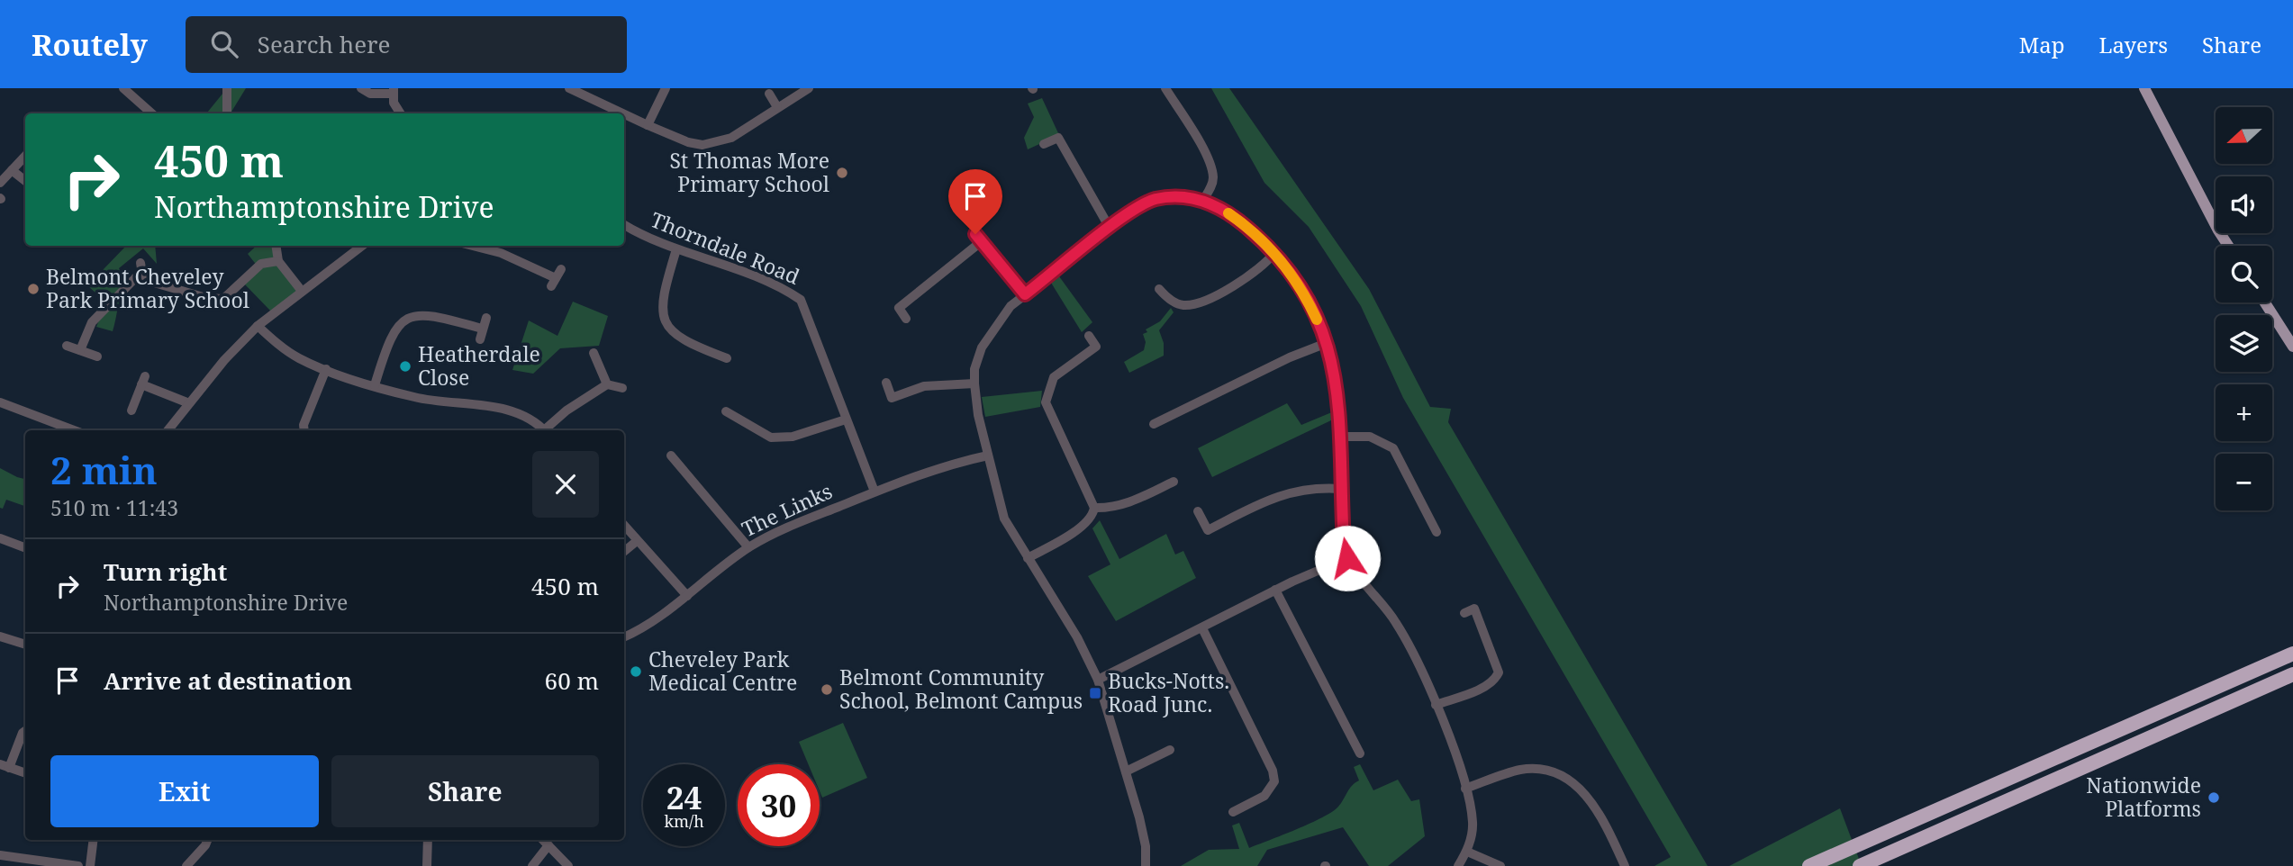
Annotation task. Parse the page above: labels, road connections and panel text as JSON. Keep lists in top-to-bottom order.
{
  "streets": {
    "street": ["Thorndale Road", "The Links"]
  },
  "crossings": [
    ["Thorndale Road", "The Links"]
  ],
  "places": {
    "other": [
      "St Thomas More Primary School",
      "Belmont Cheveley Park Primary School",
      "Heatherdale Close",
      "Cheveley Park Medical Centre",
      "Belmont Community School, Belmont Campus",
      "Nationwide Platforms"
    ],
    "transit": ["Bucks-Notts. Road Junc."]
  },
  "north": "left",
  "page": {
    "header": "Routely",
    "search": "Search here",
    "nav": ["Map", "Layers", "Share"],
    "map_buttons": ["+", "−"],
    "turn": ["450 m", "Northamptonshire Drive"],
    "heading": ["2 min", "510 m · 11:43"],
    "list": [
      {
        "name": "Turn right",
        "note": "Northamptonshire Drive",
        "value": "450 m"
      },
      {
        "name": "Arrive at destination",
        "value": "60 m"
      }
    ],
    "buttons": ["Exit", "Share"],
    "speed": "24 km/h",
    "limit": "30"
  }
}
